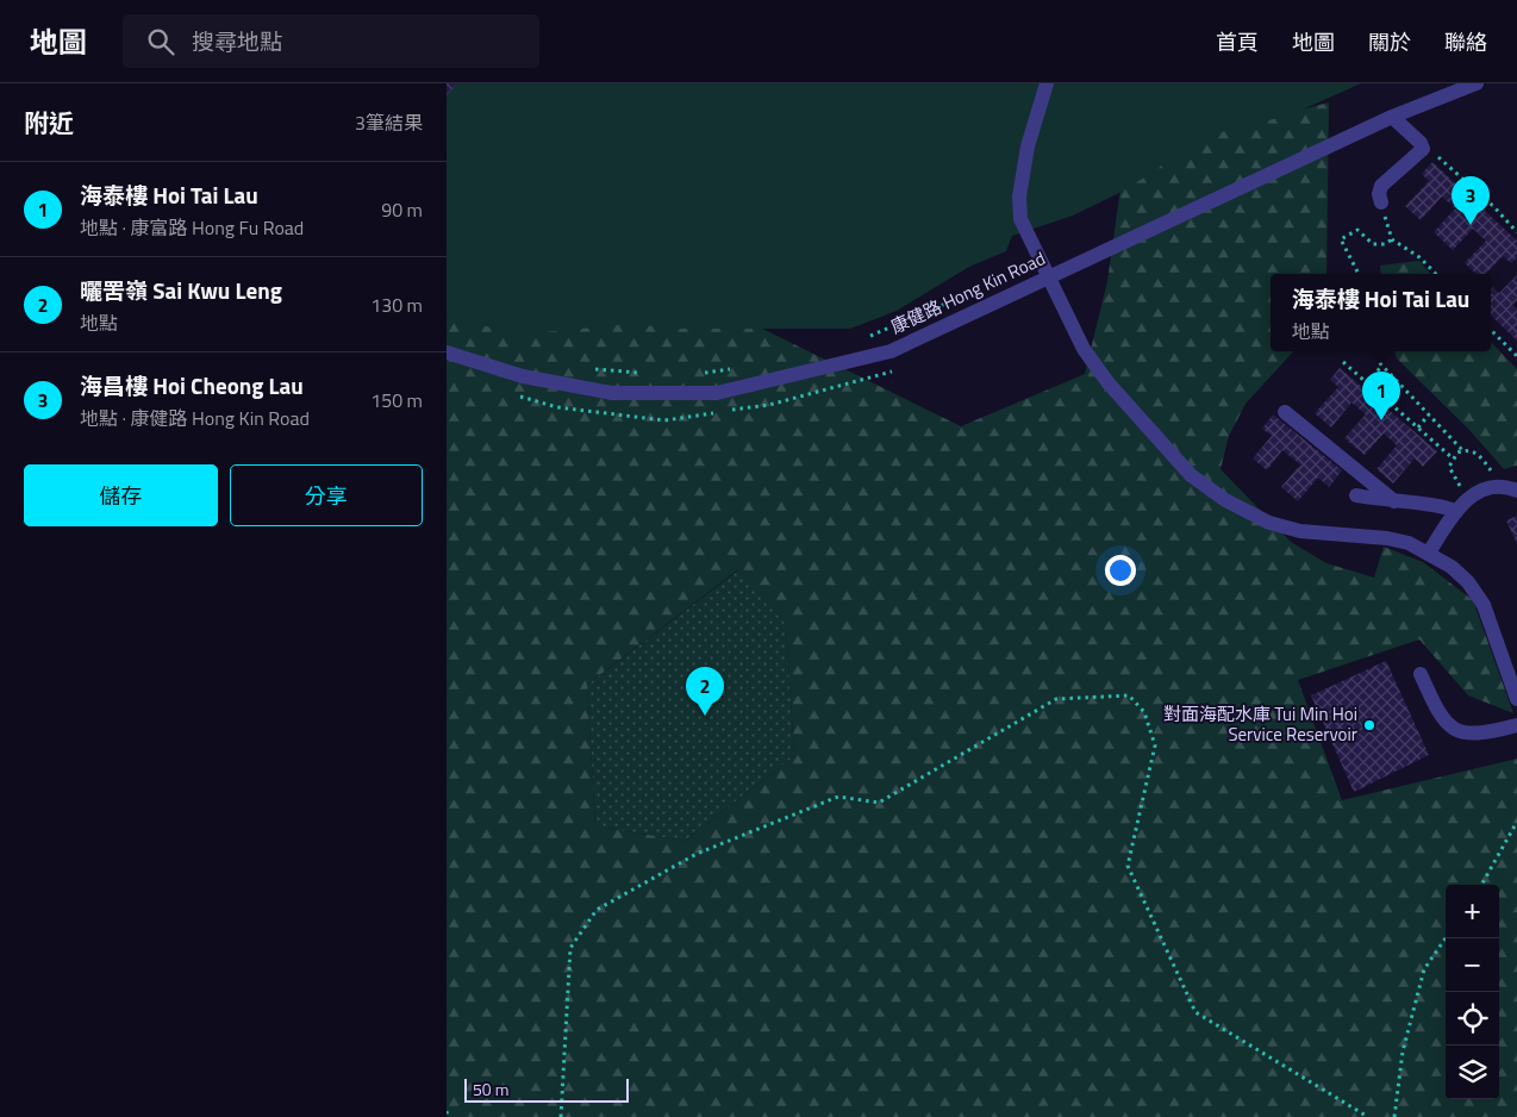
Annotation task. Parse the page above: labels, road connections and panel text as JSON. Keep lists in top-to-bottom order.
{
  "streets": {
    "street": ["康健路 Hong Kin Road"]
  },
  "places": ["對面海配水庫 Tui Min Hoi Service Reservoir"],
  "scale_bar": "50 m",
  "page": {
    "header": "地圖",
    "search": "搜尋地點",
    "nav": [
      "首頁",
      "地圖",
      "關於",
      "聯絡"
    ],
    "heading": ["附近", "3筆結果"],
    "list": [
      {
        "mark": "1",
        "name": "海泰樓 Hoi Tai Lau",
        "note": "地點 · 康富路 Hong Fu Road",
        "value": "90 m"
      },
      {
        "mark": "2",
        "name": "曬罟嶺 Sai Kwu Leng",
        "note": "地點",
        "value": "130 m"
      },
      {
        "mark": "3",
        "name": "海昌樓 Hoi Cheong Lau",
        "note": "地點 · 康健路 Hong Kin Road",
        "value": "150 m"
      }
    ],
    "pins": ["3", "1", "2"],
    "popup": ["海泰樓 Hoi Tai Lau", "地點"],
    "buttons": ["儲存", "分享"],
    "map_buttons": ["+", "−"],
    "scale": "50 m"
  }
}
